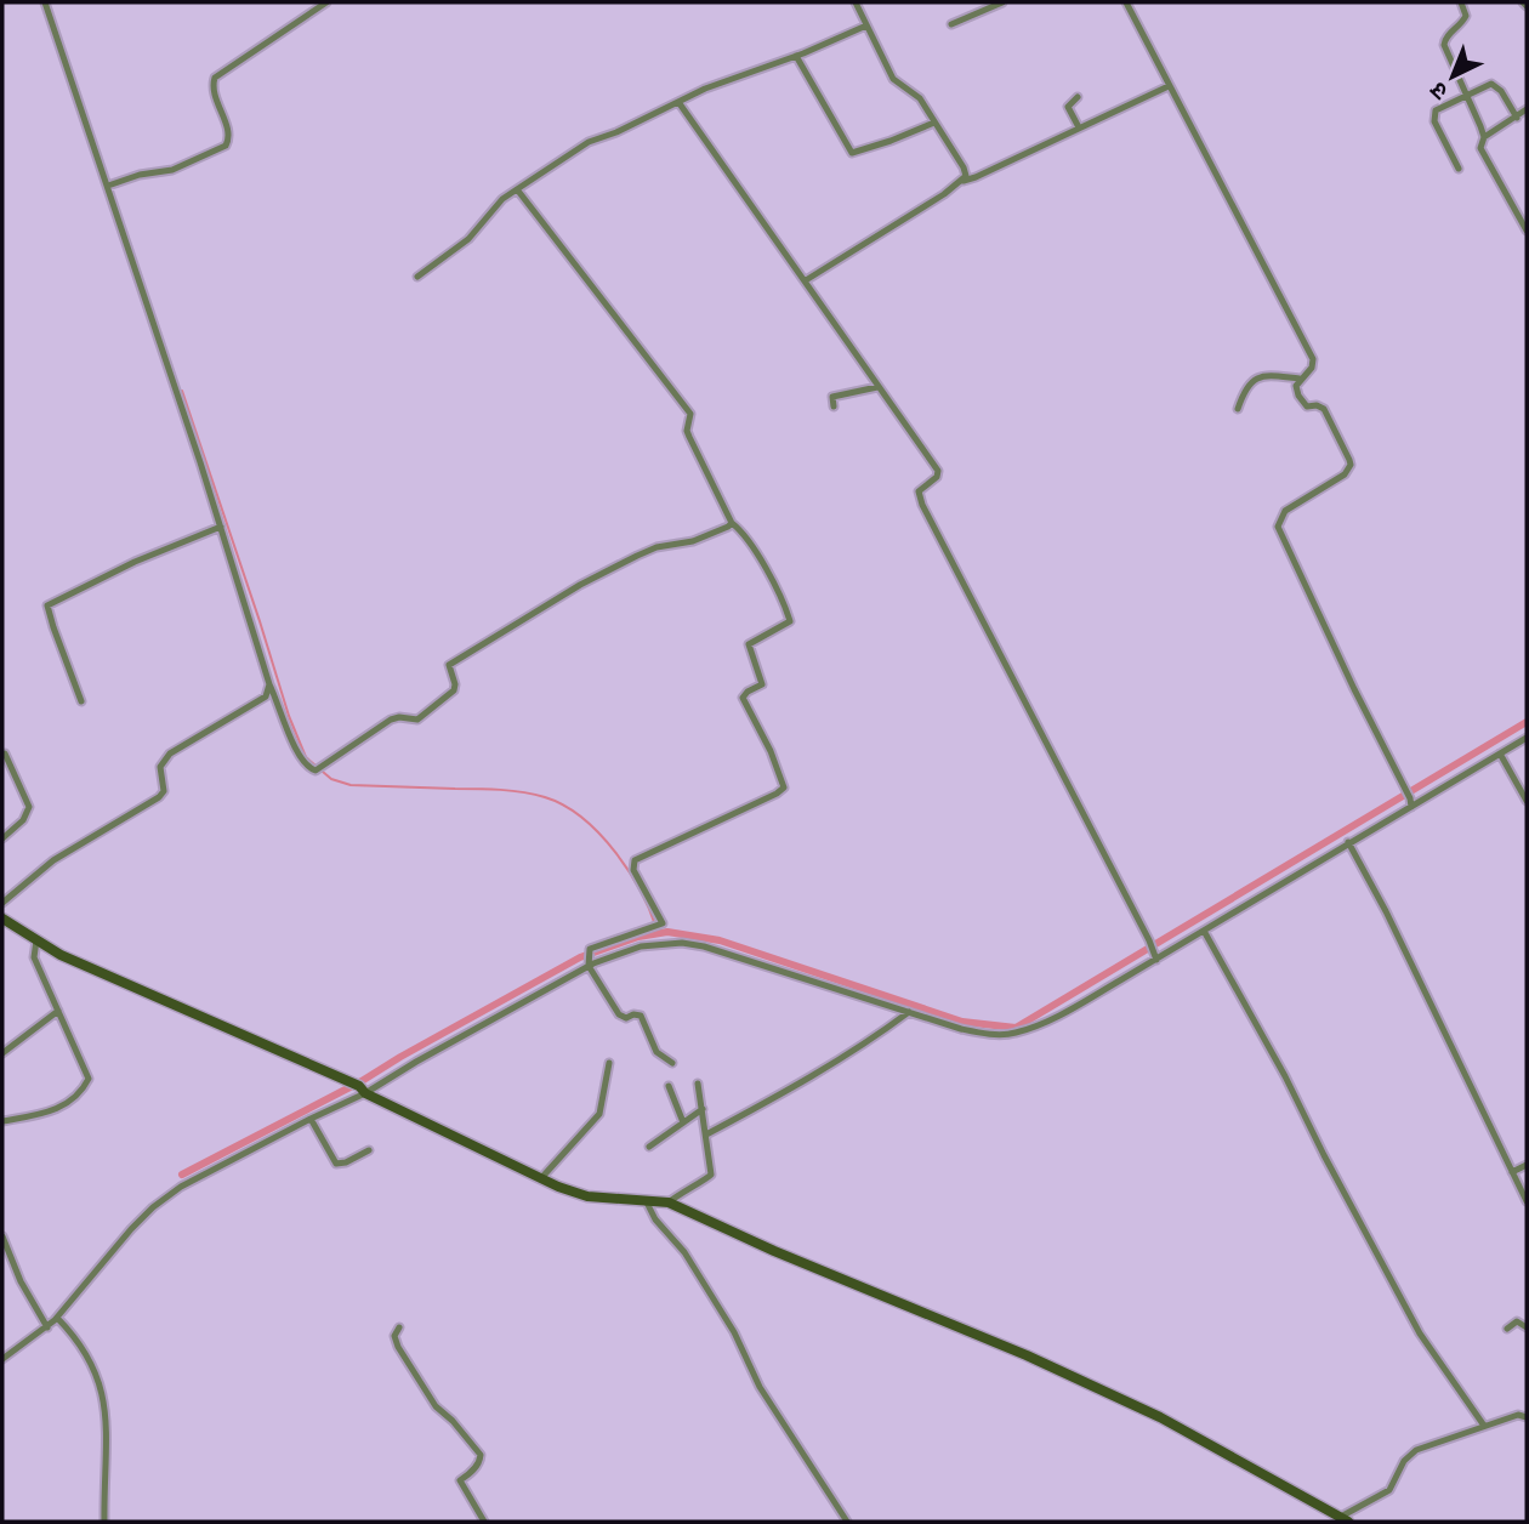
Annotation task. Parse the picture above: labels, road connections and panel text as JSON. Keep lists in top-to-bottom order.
{
  "north": "bottom left"
}
